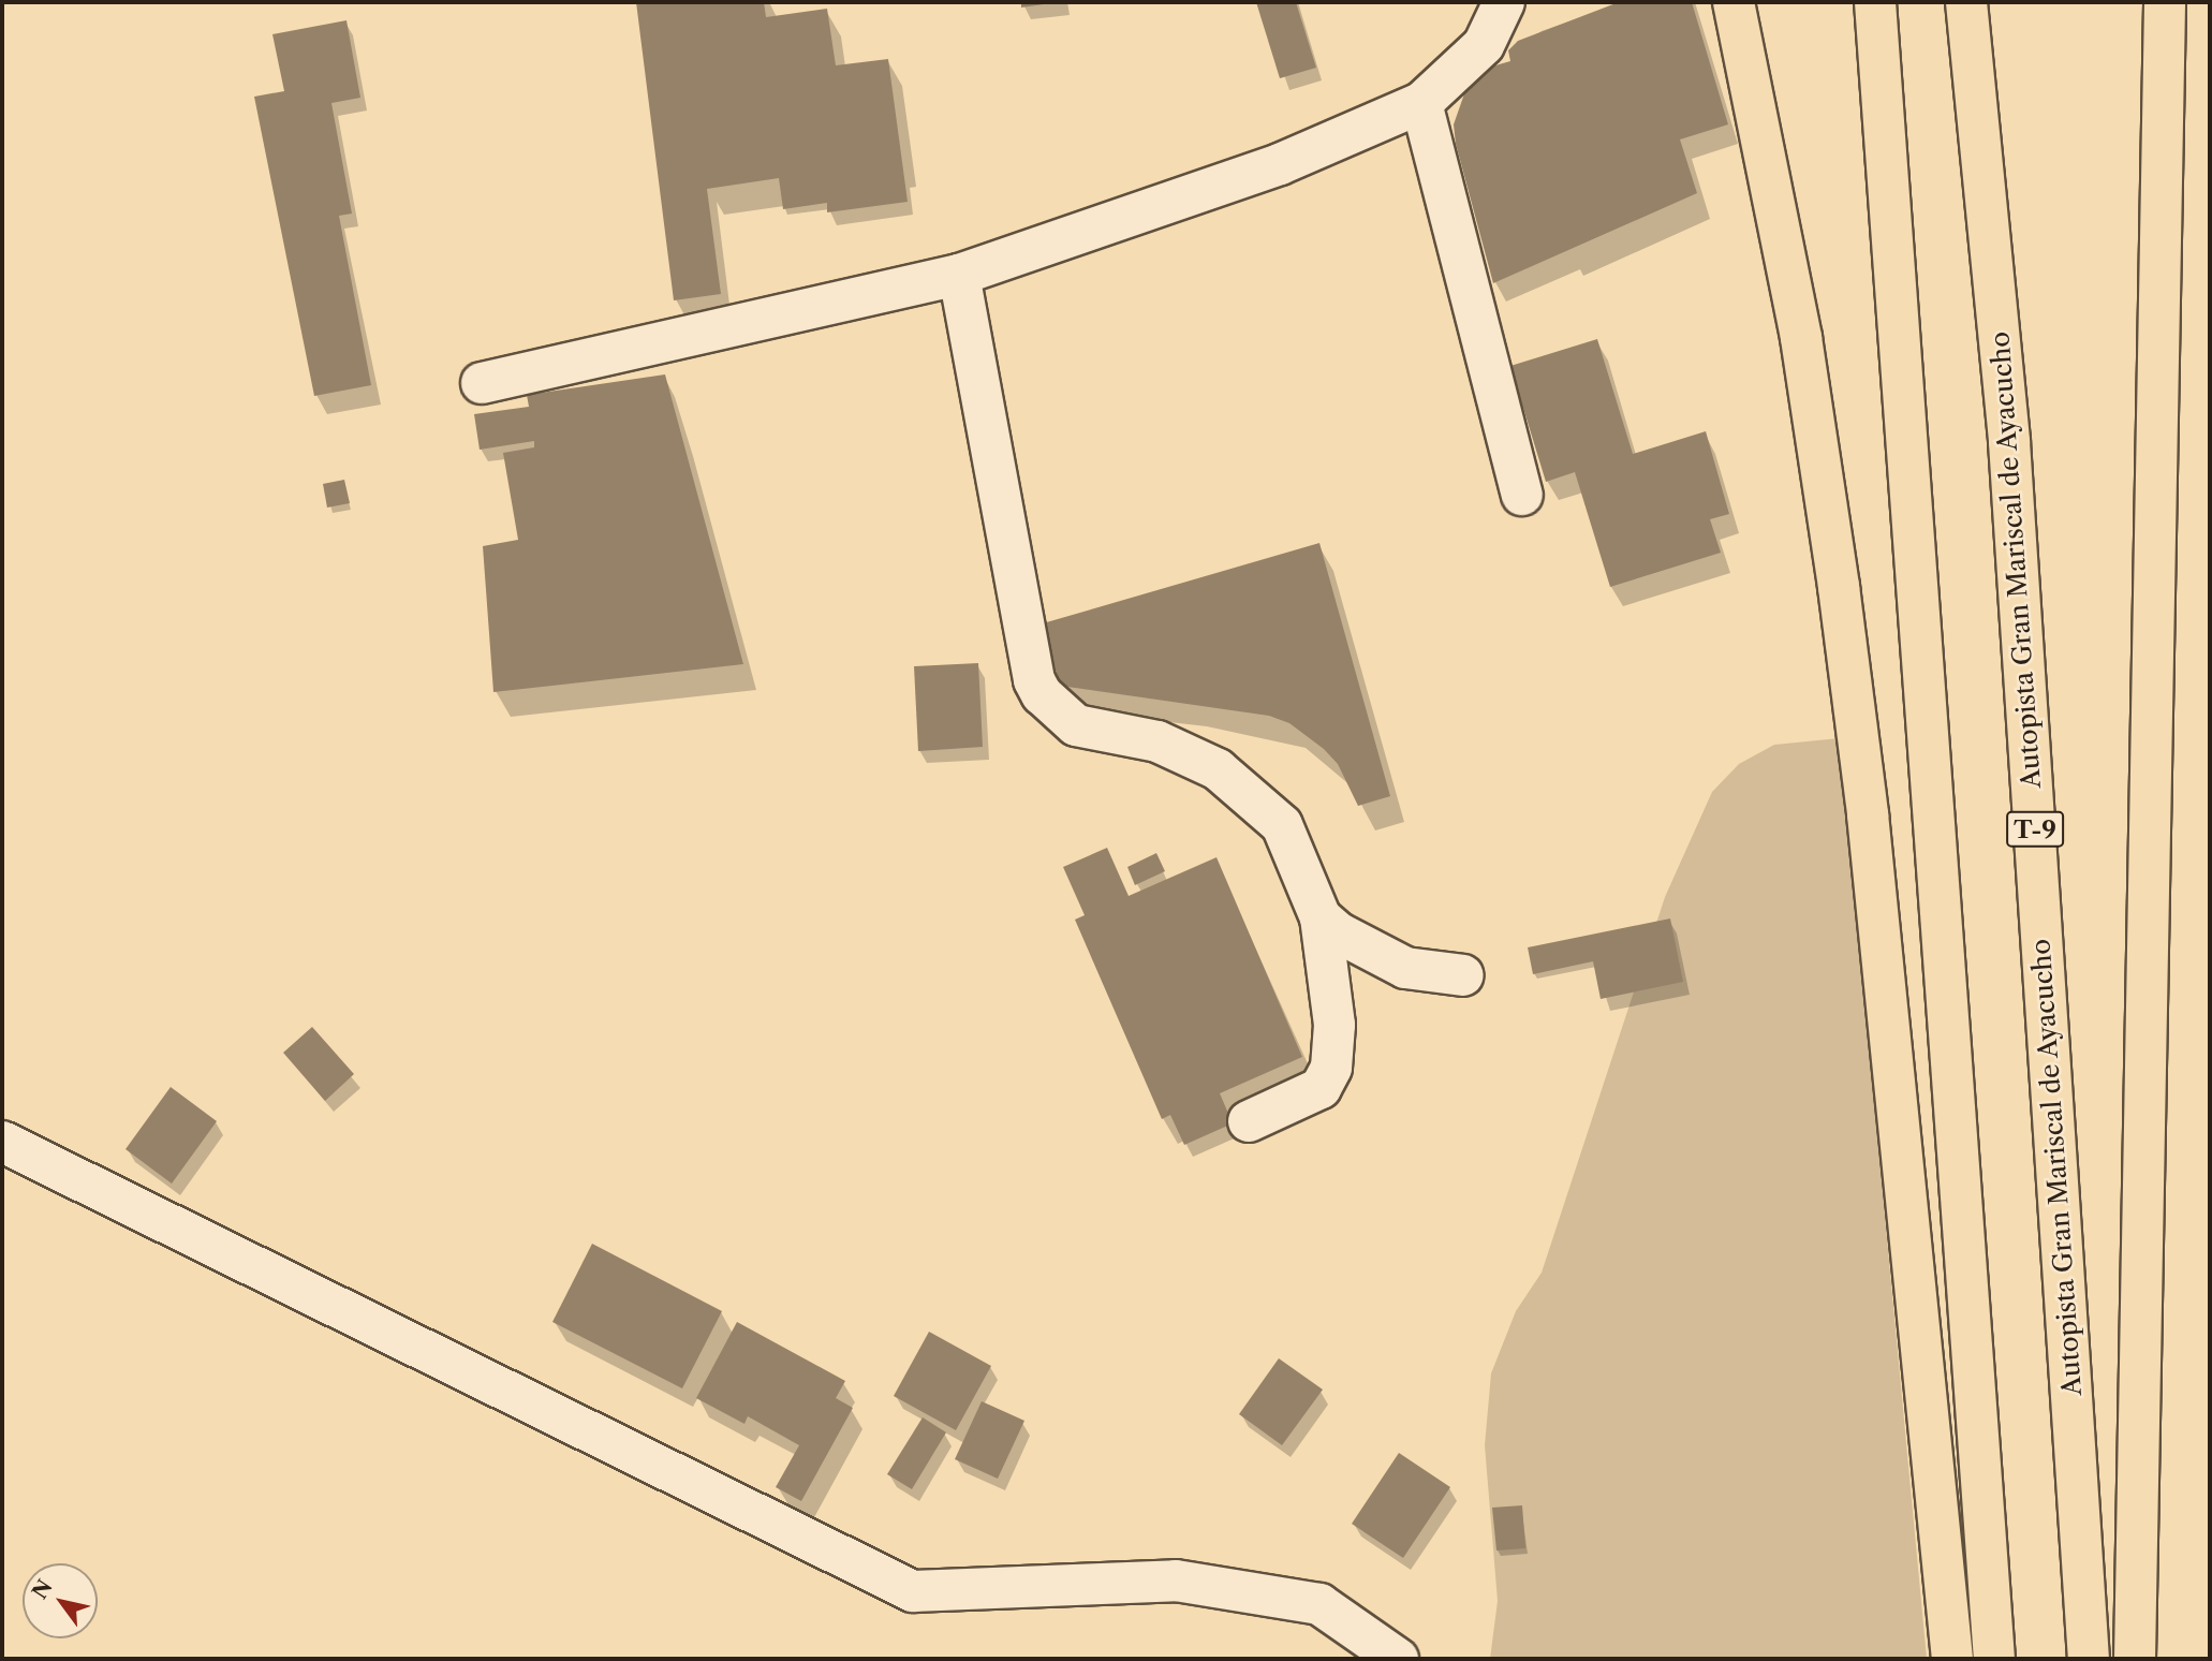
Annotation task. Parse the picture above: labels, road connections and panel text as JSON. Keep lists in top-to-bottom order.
{
  "streets": {
    "highway": ["Autopista Gran Mariscal de Ayacucho", "T-9"]
  },
  "north": "top left"
}
